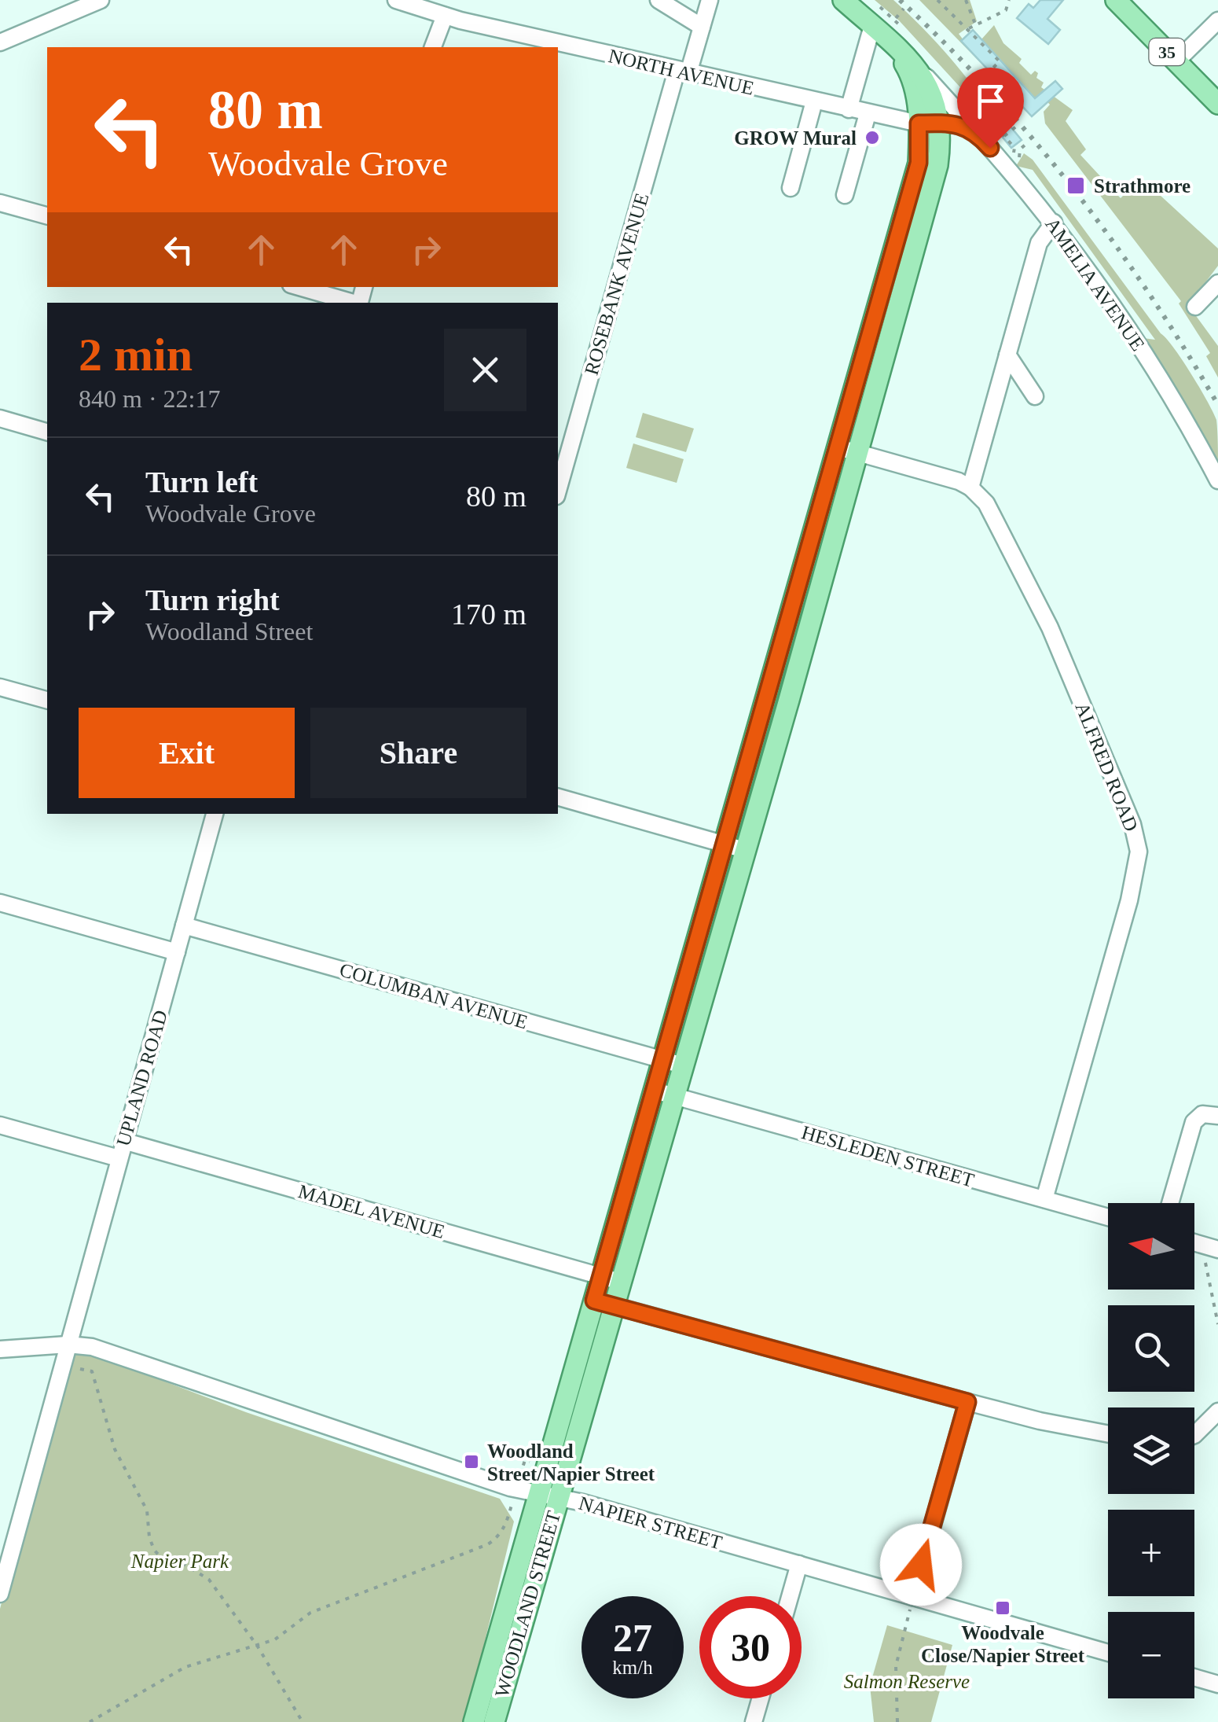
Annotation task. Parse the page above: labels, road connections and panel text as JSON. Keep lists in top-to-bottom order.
{
  "streets": {
    "main road": ["35", "WOODLAND STREET"],
    "street": [
      "NORTH AVENUE",
      "ROSEBANK AVENUE",
      "AMELIA AVENUE",
      "ALFRED ROAD",
      "COLUMBAN AVENUE",
      "UPLAND ROAD",
      "HESLEDEN STREET",
      "MADEL AVENUE",
      "NAPIER STREET"
    ]
  },
  "crossings": [
    ["NORTH AVENUE", "ROSEBANK AVENUE"],
    ["NORTH AVENUE", "WOODLAND STREET"],
    ["ALFRED ROAD", "HESLEDEN STREET"],
    ["COLUMBAN AVENUE", "UPLAND ROAD"],
    ["COLUMBAN AVENUE", "WOODLAND STREET"],
    ["UPLAND ROAD", "MADEL AVENUE"],
    ["UPLAND ROAD", "NAPIER STREET"],
    ["HESLEDEN STREET", "WOODLAND STREET"],
    ["MADEL AVENUE", "WOODLAND STREET"],
    ["NAPIER STREET", "WOODLAND STREET"]
  ],
  "parks": ["Napier Park", "Salmon Reserve"],
  "places": {
    "other": ["GROW Mural"],
    "transit": ["Strathmore", "Woodland Street/Napier Street", "Woodvale Close/Napier Street"]
  },
  "north": "left",
  "page": {
    "turn": ["80 m", "Woodvale Grove"],
    "heading": ["2 min", "840 m · 22:17"],
    "list": [
      {
        "name": "Turn left",
        "note": "Woodvale Grove",
        "value": "80 m"
      },
      {
        "name": "Turn right",
        "note": "Woodland Street",
        "value": "170 m"
      }
    ],
    "buttons": ["Exit", "Share"],
    "map_buttons": ["+", "−"],
    "speed": "27 km/h",
    "limit": "30"
  }
}
